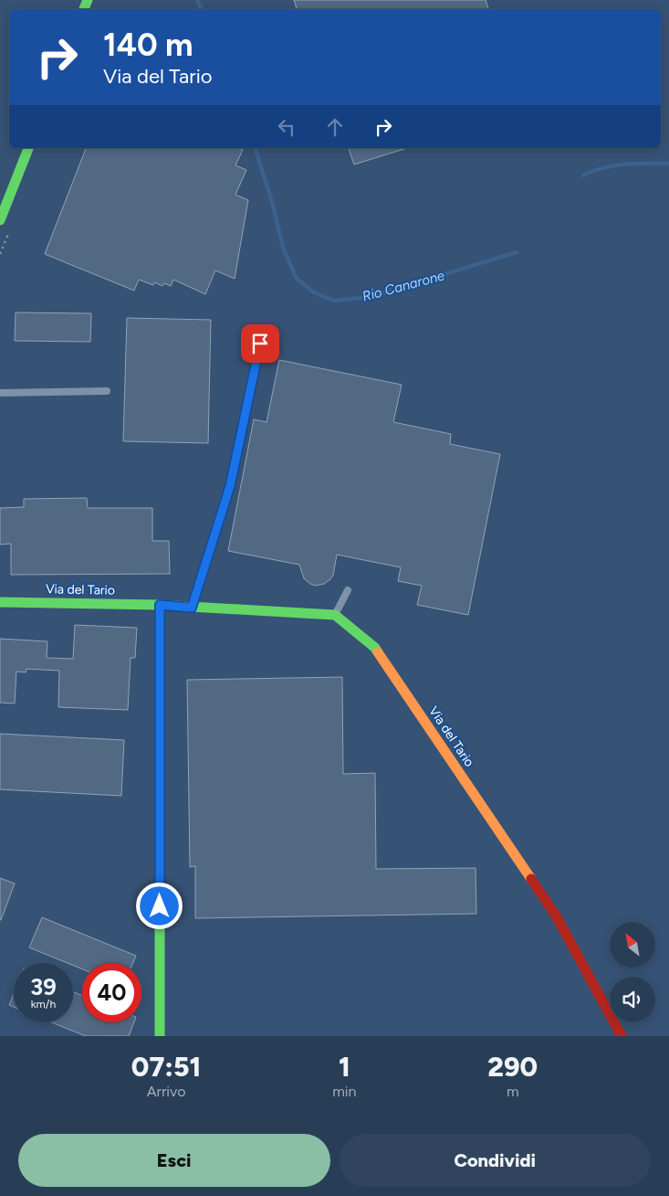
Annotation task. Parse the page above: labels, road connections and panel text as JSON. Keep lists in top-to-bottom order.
{
  "streets": {
    "street": ["Via del Tario"]
  },
  "water": ["Rio Canarone"],
  "north": "top left",
  "page": {
    "turn": ["140 m", "Via del Tario"],
    "speed": "39 km/h",
    "limit": "40",
    "eta": [
      "07:51",
      "Arrivo",
      "1",
      "min",
      "290",
      "m"
    ],
    "buttons": ["Esci", "Condividi"]
  }
}
